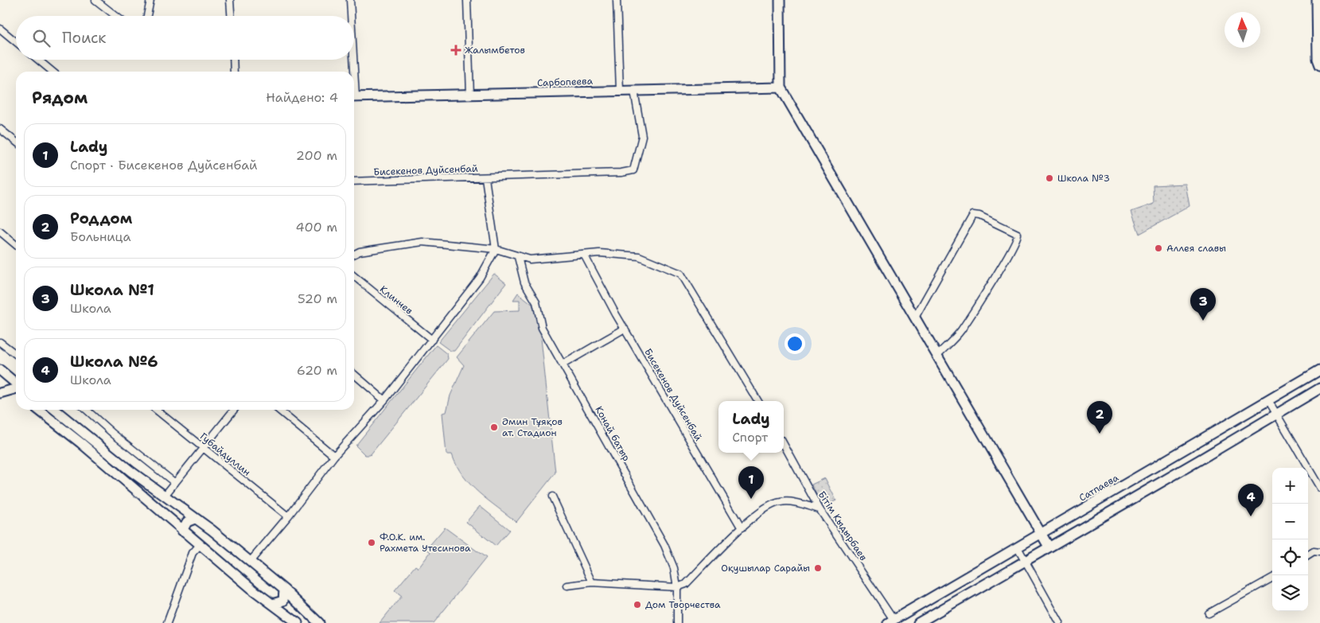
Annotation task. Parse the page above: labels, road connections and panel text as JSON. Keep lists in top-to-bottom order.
{
  "streets": {
    "street": [
      "Сарбопеева",
      "Бисекенов Дуйсенбай",
      "Клинчев",
      "Конай батыр",
      "Губайдуллин",
      "Сатпаева",
      "Бiтiм Кыдырбаев"
    ]
  },
  "crossings": [
    ["Сарбопеева", "Бисекенов Дуйсенбай"],
    ["Сатпаева", "Бiтiм Кыдырбаев"]
  ],
  "places": {
    "health": ["Жалымбетов"],
    "other": [
      "Школа №3",
      "Аллея славы",
      "Әмин Тұяқов ат. Стадион",
      "Ф.О.К. им. Рахмета Утесинова",
      "Оқушылар Сарайы",
      "Дом Творчества"
    ]
  },
  "north": "top",
  "page": {
    "search": "Поиск",
    "heading": ["Рядом", "Найдено: 4"],
    "list": [
      {
        "mark": "1",
        "name": "Lady",
        "note": "Спорт · Бисекенов Дуйсенбай",
        "value": "200 m"
      },
      {
        "mark": "2",
        "name": "Роддом",
        "note": "Больница",
        "value": "400 m"
      },
      {
        "mark": "3",
        "name": "Школа №1",
        "note": "Школа",
        "value": "520 m"
      },
      {
        "mark": "4",
        "name": "Школа №6",
        "note": "Школа",
        "value": "620 m"
      }
    ],
    "pins": [
      "3",
      "2",
      "1",
      "4"
    ],
    "popup": ["Lady", "Спорт"],
    "map_buttons": ["+", "−"]
  }
}
